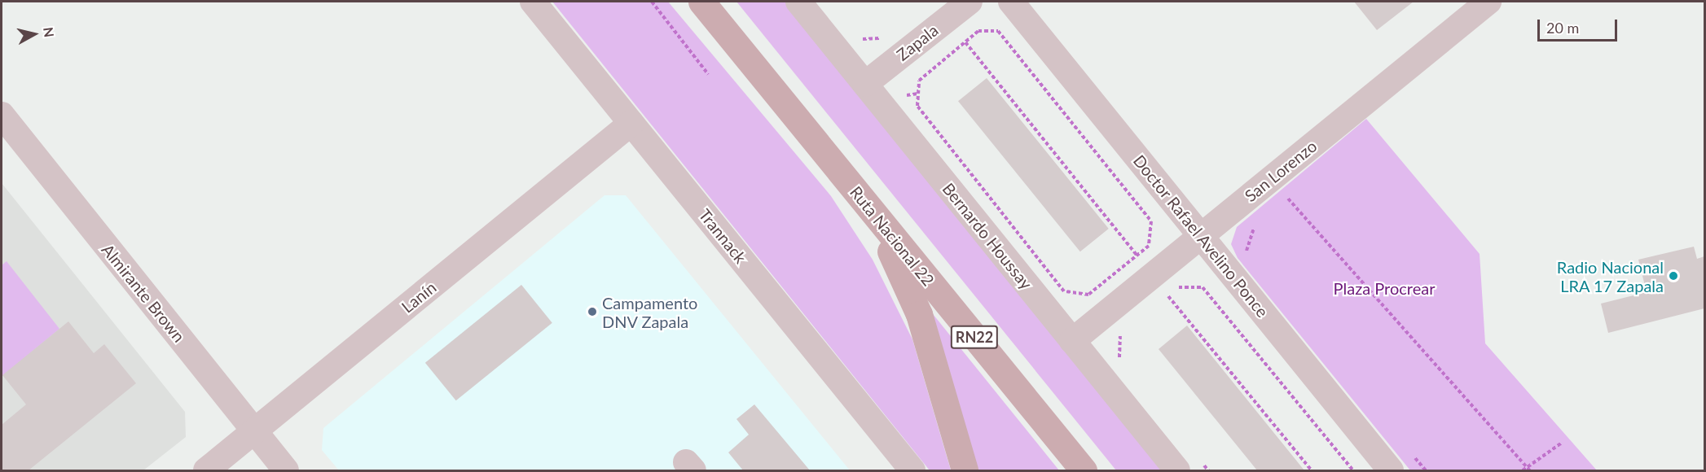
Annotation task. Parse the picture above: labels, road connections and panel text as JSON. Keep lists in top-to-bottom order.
{
  "streets": {
    "main road": ["Ruta Nacional 22", "RN22"],
    "street": [
      "Zapala",
      "San Lorenzo",
      "Trannack",
      "Bernardo Houssay",
      "Doctor Rafael Avelino Ponce",
      "Almirante Brown",
      "Lanín"
    ]
  },
  "crossings": [
    ["Zapala", "Bernardo Houssay"],
    ["San Lorenzo", "Bernardo Houssay"],
    ["San Lorenzo", "Doctor Rafael Avelino Ponce"],
    ["Trannack", "Lanín"],
    ["Almirante Brown", "Lanín"]
  ],
  "parks": ["Plaza Procrear"],
  "places": ["Radio Nacional LRA 17 Zapala", "Campamento DNV Zapala"],
  "scale_bar": "20 m",
  "north": "right"
}
